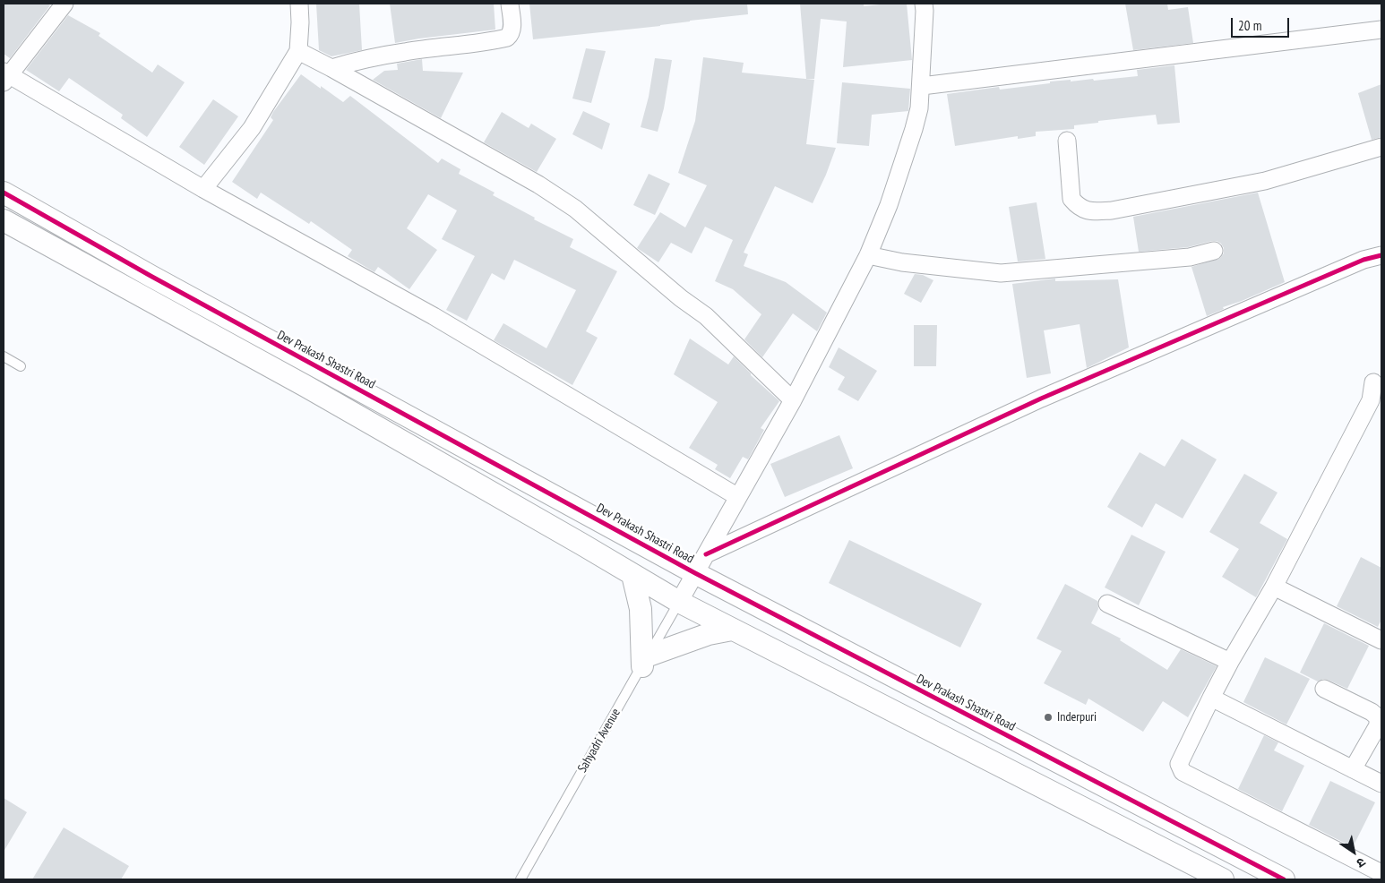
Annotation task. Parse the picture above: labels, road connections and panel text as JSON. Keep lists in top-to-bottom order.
{
  "streets": {
    "street": ["Dev Prakash Shastri Road"],
    "lane": ["Sahyadri Avenue"]
  },
  "places": ["Inderpuri"],
  "scale_bar": "20 m",
  "north": "bottom right"
}
